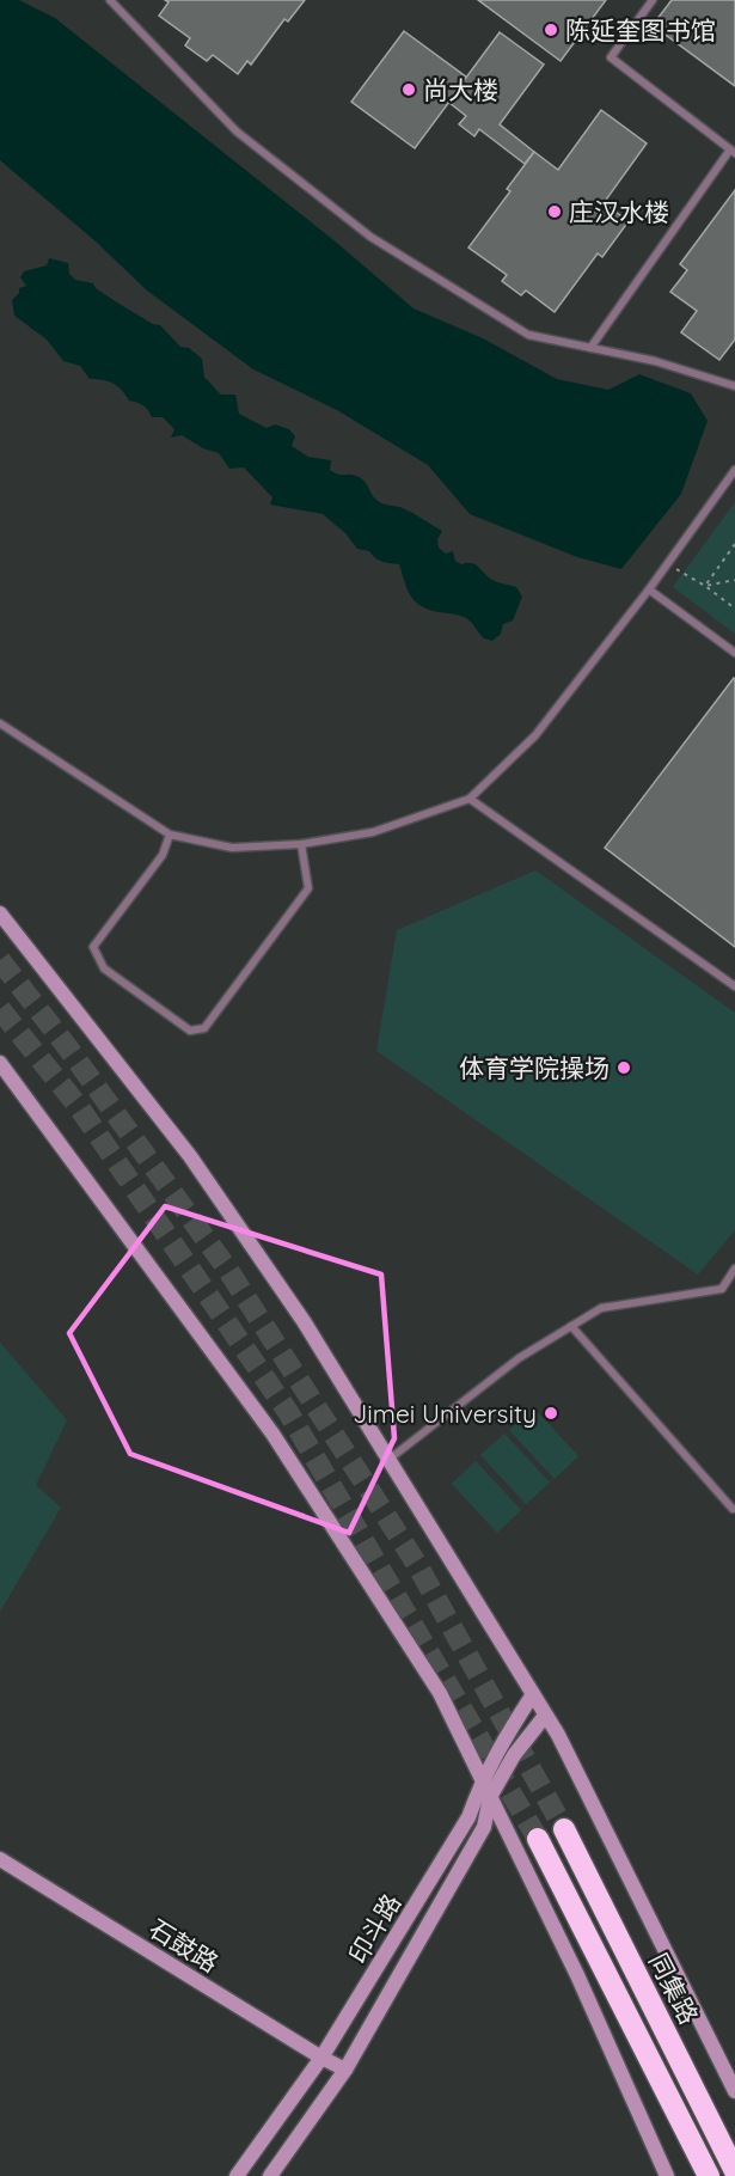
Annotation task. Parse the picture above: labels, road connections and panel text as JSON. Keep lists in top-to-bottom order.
{
  "streets": {
    "highway": ["同集路"],
    "main road": ["印斗路", "石鼓路"]
  },
  "crossings": [
    ["印斗路", "石鼓路"]
  ],
  "places": [
    "陈延奎图书馆",
    "尚大楼",
    "庄汉水楼",
    "体育学院操场",
    "Jimei University"
  ]
}
